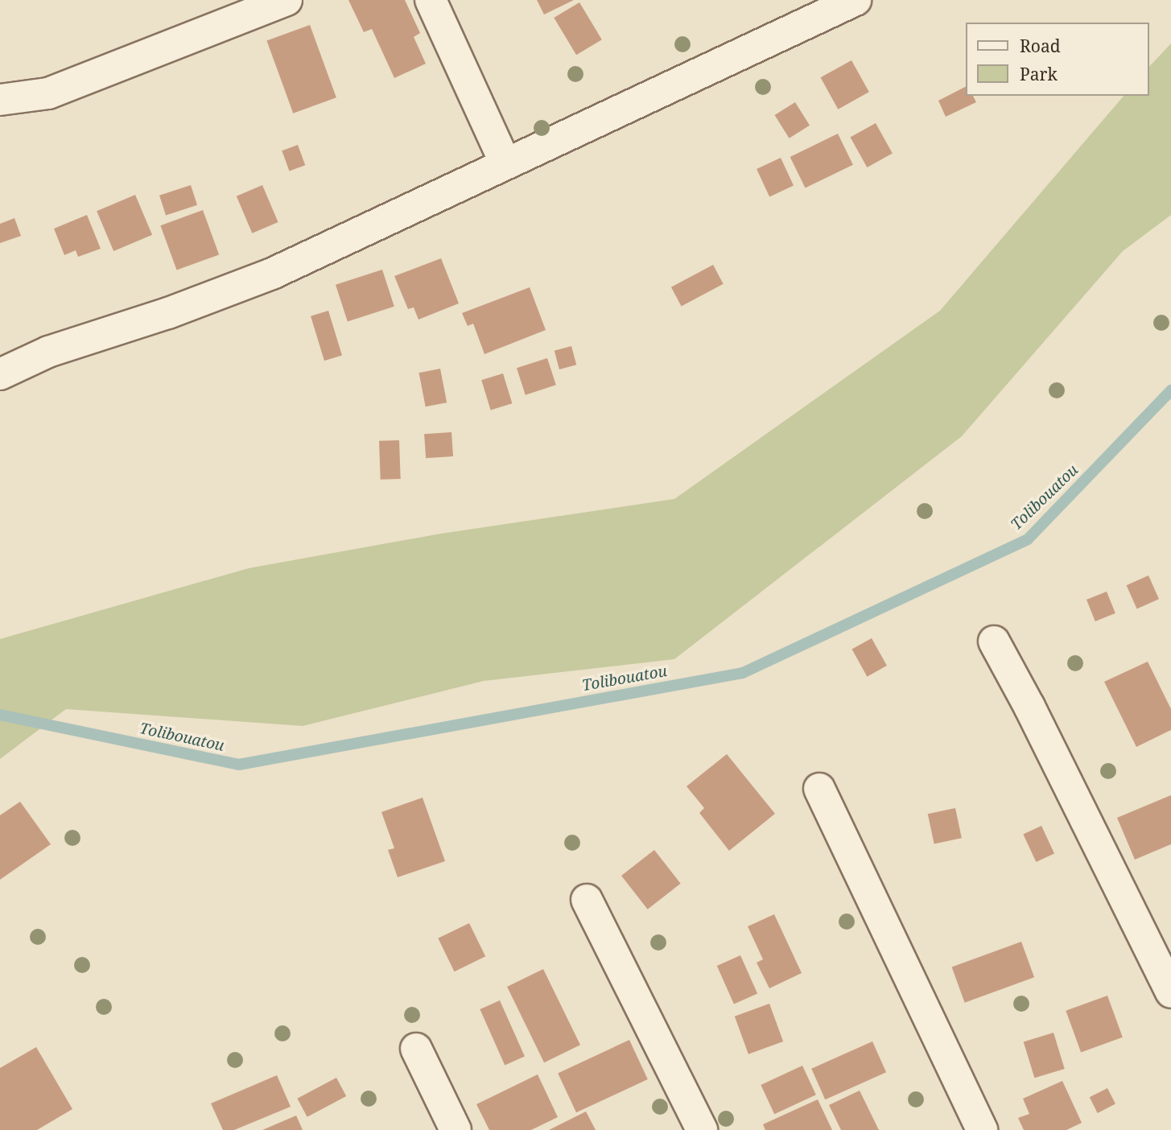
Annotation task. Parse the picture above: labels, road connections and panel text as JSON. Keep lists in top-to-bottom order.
{
  "water": ["Tolibouatou"],
  "legend": ["Road", "Park"]
}
